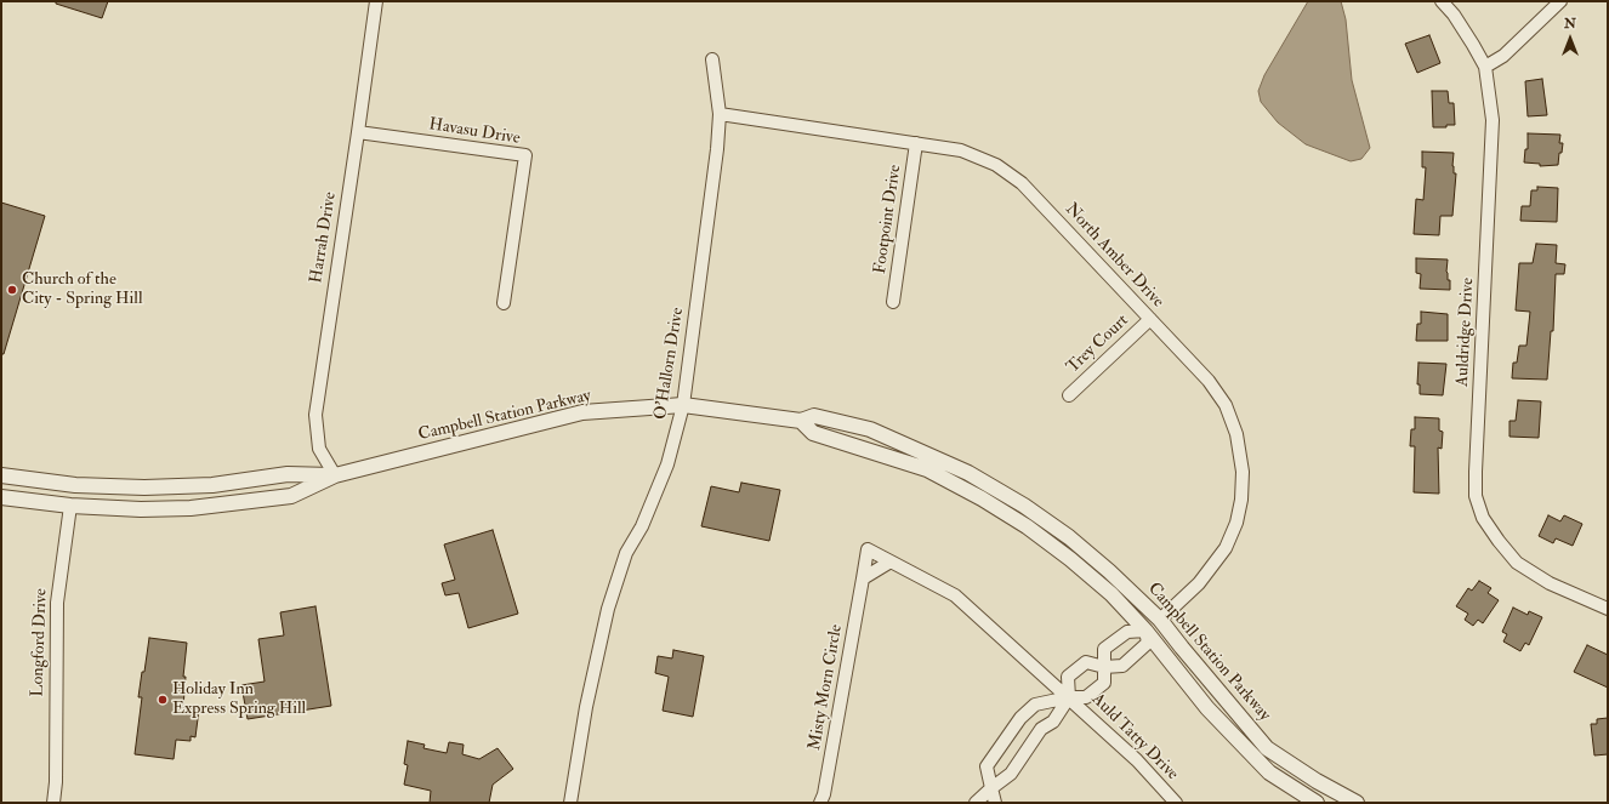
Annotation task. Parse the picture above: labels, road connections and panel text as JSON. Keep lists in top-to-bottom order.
{
  "streets": {
    "street": [
      "Havasu Drive",
      "Footpoint Drive",
      "Harrah Drive",
      "North Amber Drive",
      "Auldridge Drive",
      "Trey Court",
      "O'Hallorn Drive",
      "Campbell Station Parkway",
      "Longford Drive",
      "Misty Morn Circle",
      "Auld Tatty Drive"
    ]
  },
  "crossings": [
    ["Havasu Drive", "Harrah Drive"],
    ["Footpoint Drive", "North Amber Drive"],
    ["Harrah Drive", "Campbell Station Parkway"],
    ["North Amber Drive", "Trey Court"],
    ["North Amber Drive", "O'Hallorn Drive"],
    ["North Amber Drive", "Campbell Station Parkway"],
    ["O'Hallorn Drive", "Campbell Station Parkway"],
    ["Campbell Station Parkway", "Longford Drive"],
    ["Misty Morn Circle", "Auld Tatty Drive"]
  ],
  "places": ["Church of the City - Spring Hill", "Holiday Inn Express Spring Hill"],
  "north": "top"
}
